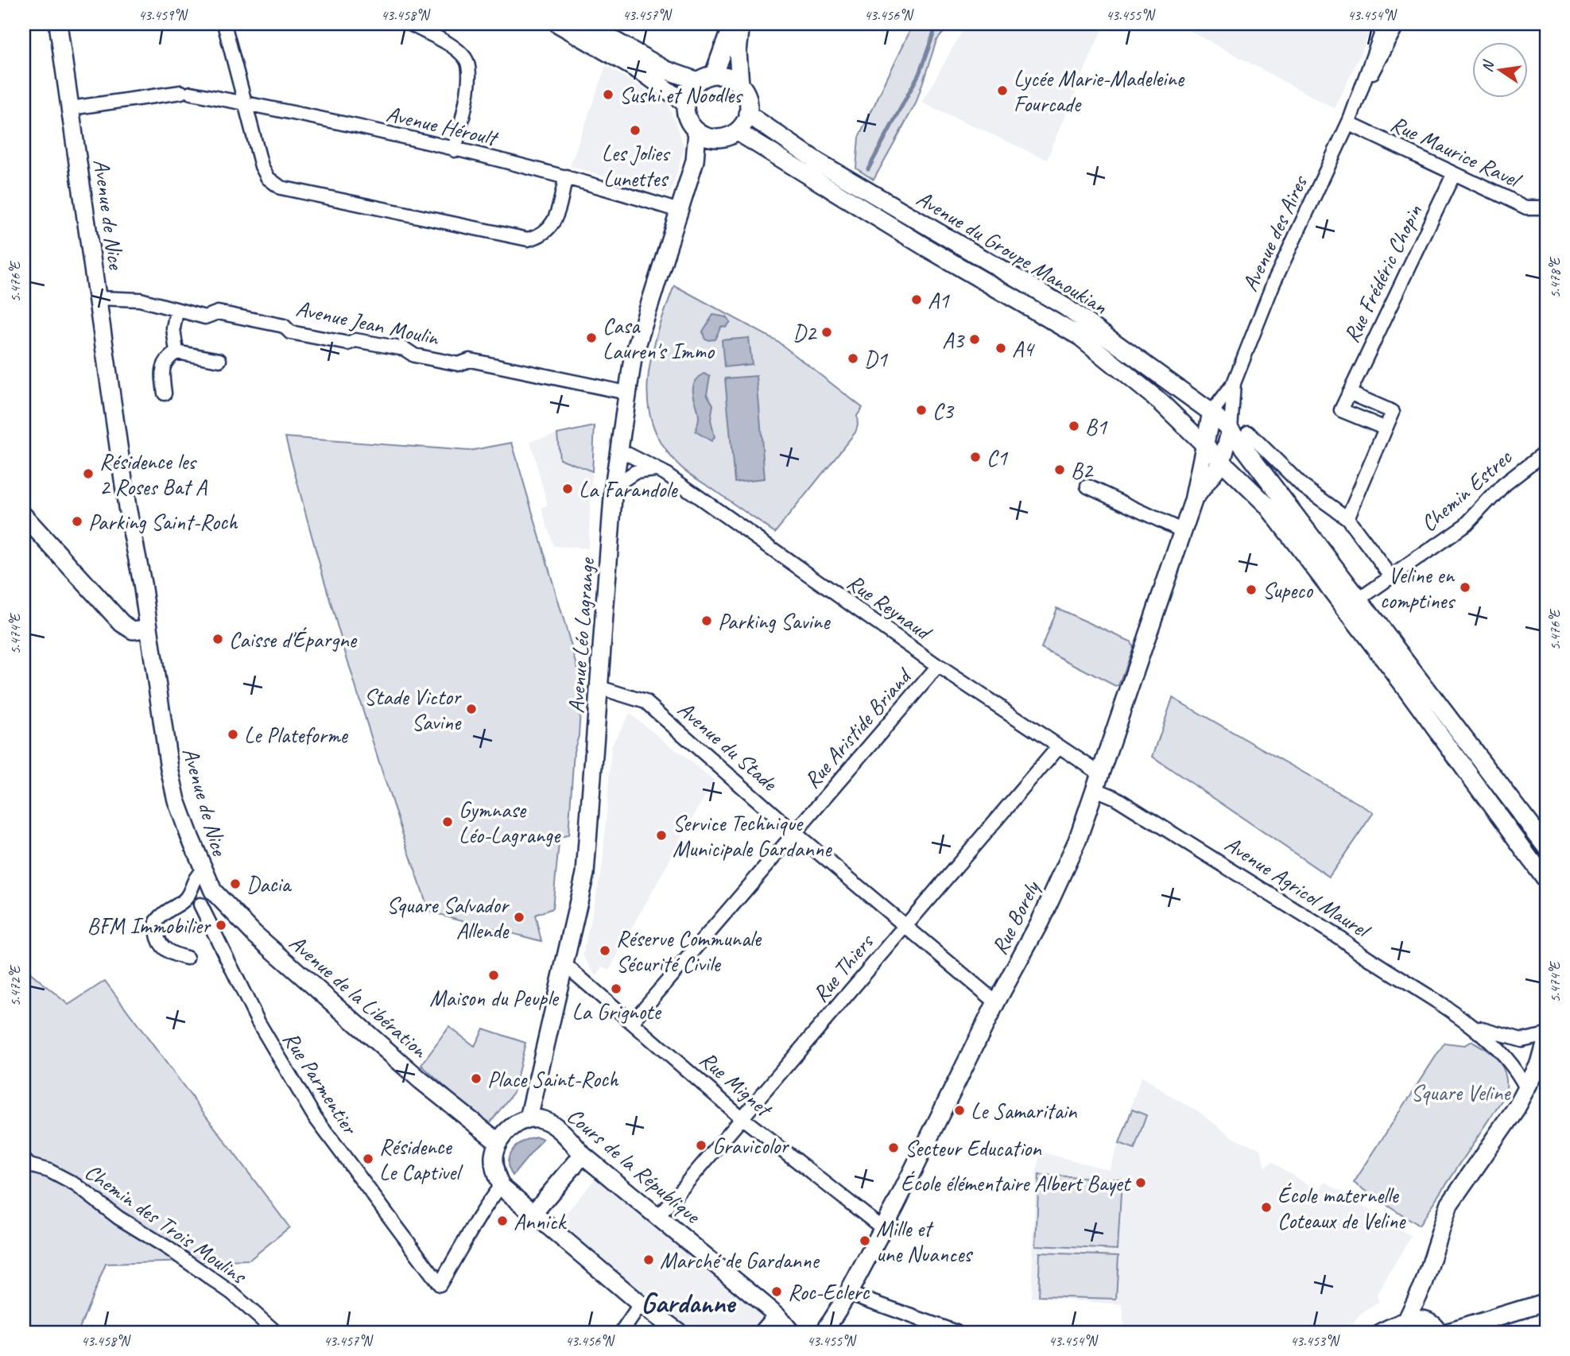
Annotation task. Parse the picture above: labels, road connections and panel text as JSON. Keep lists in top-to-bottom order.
{
  "streets": {
    "main road": [
      "Avenue de Nice",
      "Avenue du Groupe Manoukian",
      "Avenue Léo Lagrange",
      "Rue Borely",
      "Avenue de la Libération",
      "Cours de la République"
    ],
    "street": [
      "Avenue Héroult",
      "Rue Maurice Ravel",
      "Avenue des Aires",
      "Rue Frédéric Chopin",
      "Avenue Jean Moulin",
      "Chemin Estrec",
      "Rue Reynaud",
      "Rue Aristide Briand",
      "Avenue du Stade",
      "Avenue Agricol Maurel",
      "Rue Thiers",
      "Rue Parmentier",
      "Rue Mignet",
      "Chemin des Trois Moulins"
    ]
  },
  "crossings": [
    ["Avenue Héroult", "Avenue de Nice"],
    ["Avenue Héroult", "Avenue Léo Lagrange"],
    ["Rue Maurice Ravel", "Avenue des Aires"],
    ["Rue Maurice Ravel", "Rue Frédéric Chopin"],
    ["Avenue de Nice", "Avenue Jean Moulin"],
    ["Avenue de Nice", "Avenue de la Libération"],
    ["Avenue des Aires", "Avenue du Groupe Manoukian"],
    ["Avenue des Aires", "Rue Borely"],
    ["Avenue du Groupe Manoukian", "Chemin Estrec"],
    ["Avenue du Groupe Manoukian", "Avenue Léo Lagrange"],
    ["Avenue du Groupe Manoukian", "Rue Borely"],
    ["Avenue Jean Moulin", "Avenue Léo Lagrange"],
    ["Rue Reynaud", "Avenue Léo Lagrange"],
    ["Rue Reynaud", "Rue Aristide Briand"],
    ["Rue Reynaud", "Avenue Agricol Maurel"],
    ["Rue Reynaud", "Rue Borely"],
    ["Rue Reynaud", "Rue Thiers"],
    ["Avenue Léo Lagrange", "Avenue du Stade"],
    ["Avenue Léo Lagrange", "Avenue de la Libération"],
    ["Avenue Léo Lagrange", "Rue Parmentier"],
    ["Avenue Léo Lagrange", "Rue Mignet"],
    ["Avenue Léo Lagrange", "Cours de la République"],
    ["Rue Aristide Briand", "Avenue du Stade"],
    ["Rue Aristide Briand", "Rue Mignet"],
    ["Avenue du Stade", "Rue Borely"],
    ["Avenue du Stade", "Rue Thiers"],
    ["Avenue Agricol Maurel", "Rue Borely"],
    ["Rue Borely", "Rue Mignet"],
    ["Rue Thiers", "Rue Mignet"],
    ["Rue Thiers", "Cours de la République"],
    ["Avenue de la Libération", "Rue Parmentier"],
    ["Avenue de la Libération", "Cours de la République"],
    ["Rue Parmentier", "Cours de la République"]
  ],
  "districts": ["Gardanne"],
  "parks": ["Square Veline"],
  "places": [
    "Lycée Marie-Madeleine Fourcade",
    "Sushi et Noodles",
    "Les Jolies Lunettes",
    "A1",
    "D2",
    "Casa Lauren's Immo",
    "A3",
    "A4",
    "D1",
    "C3",
    "B1",
    "C1",
    "B2",
    "Résidence les 2 Roses Bat A",
    "La Farandole",
    "Parking Saint-Roch",
    "Veline en comptines",
    "Supeco",
    "Parking Savine",
    "Caisse d'Épargne",
    "Stade Victor Savine",
    "Le Plateforme",
    "Gymnase Léo-Lagrange",
    "Service Technique Municipale Gardanne",
    "Dacia",
    "Square Salvador Allende",
    "BFM Immobilier",
    "Réserve Communale Sécurité Civile",
    "Maison du Peuple",
    "La Grignote",
    "Place Saint-Roch",
    "Le Samaritain",
    "Gravicolor",
    "Secteur Education",
    "Résidence Le Captivel",
    "École élémentaire Albert Bayet",
    "École maternelle Coteaux de Veline",
    "Annick",
    "Mille et une Nuances",
    "Marché de Gardanne",
    "Roc-Eclerc"
  ],
  "north": "left",
  "coordinates": [
    "43.459°N",
    "43.458°N",
    "43.457°N",
    "43.456°N",
    "43.455°N",
    "43.454°N",
    "5.478°E",
    "5.476°E",
    "5.474°E",
    "5.472°E",
    "43.453°N"
  ]
}
